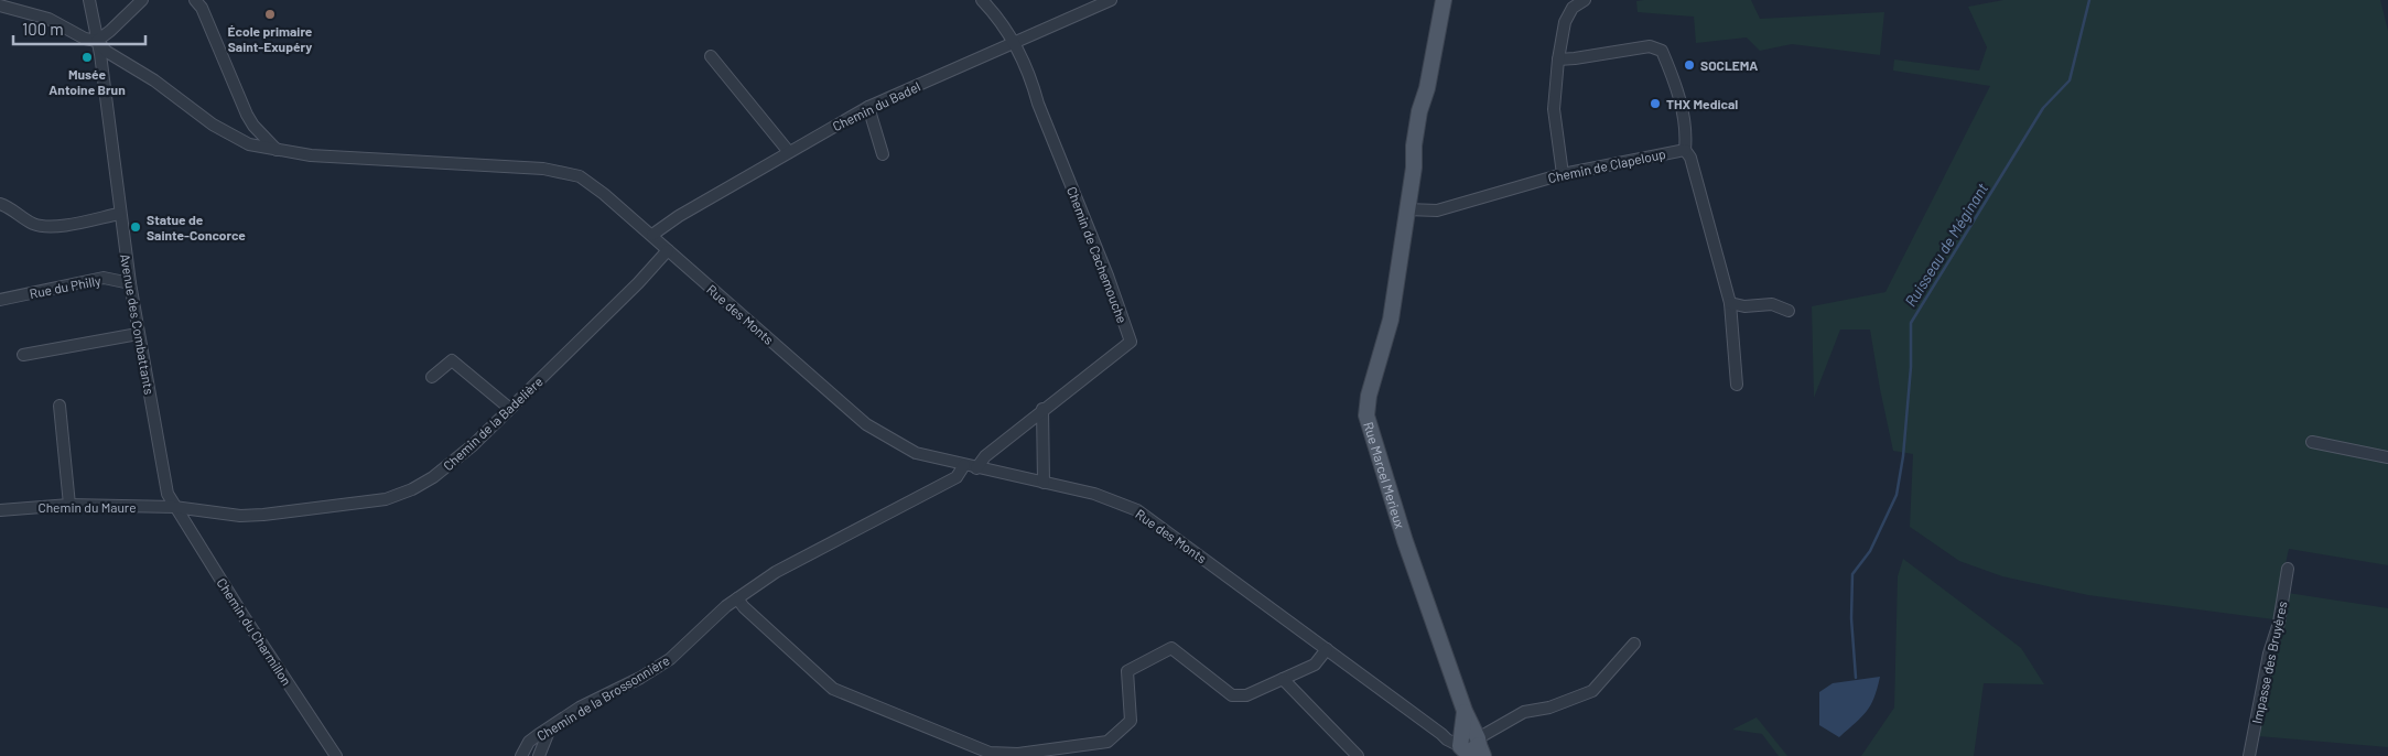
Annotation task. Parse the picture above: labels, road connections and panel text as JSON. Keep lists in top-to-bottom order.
{
  "streets": {
    "main road": ["Rue Marcel Merieux"],
    "street": [
      "Chemin du Badel",
      "Chemin de Clapeloup",
      "Chemin de Cachemouche",
      "Rue du Philly",
      "Rue des Monts",
      "Avenue des Combattants",
      "Chemin de la Badelière",
      "Chemin du Maure",
      "Chemin du Charmillon",
      "Impasse des Bruyères",
      "Chemin de la Brossonnière"
    ]
  },
  "crossings": [
    ["Chemin du Badel", "Chemin de Cachemouche"],
    ["Chemin du Badel", "Rue des Monts"],
    ["Chemin de Clapeloup", "Rue Marcel Merieux"],
    ["Chemin de Cachemouche", "Rue des Monts"],
    ["Rue du Philly", "Avenue des Combattants"],
    ["Rue des Monts", "Avenue des Combattants"],
    ["Rue des Monts", "Chemin de la Badelière"],
    ["Rue des Monts", "Rue Marcel Merieux"],
    ["Rue des Monts", "Chemin de la Brossonnière"],
    ["Avenue des Combattants", "Chemin de la Badelière"],
    ["Avenue des Combattants", "Chemin du Maure"],
    ["Avenue des Combattants", "Chemin du Charmillon"],
    ["Chemin de la Badelière", "Chemin du Maure"],
    ["Chemin de la Badelière", "Chemin du Charmillon"],
    ["Chemin du Maure", "Chemin du Charmillon"]
  ],
  "water": ["Ruisseau de Méginant"],
  "places": [
    "École primaire Saint-Exupéry",
    "Musée Antoine Brun",
    "SOCLEMA",
    "THX Medical",
    "Statue de Sainte-Concorce"
  ],
  "scale_bar": "100 m"
}
